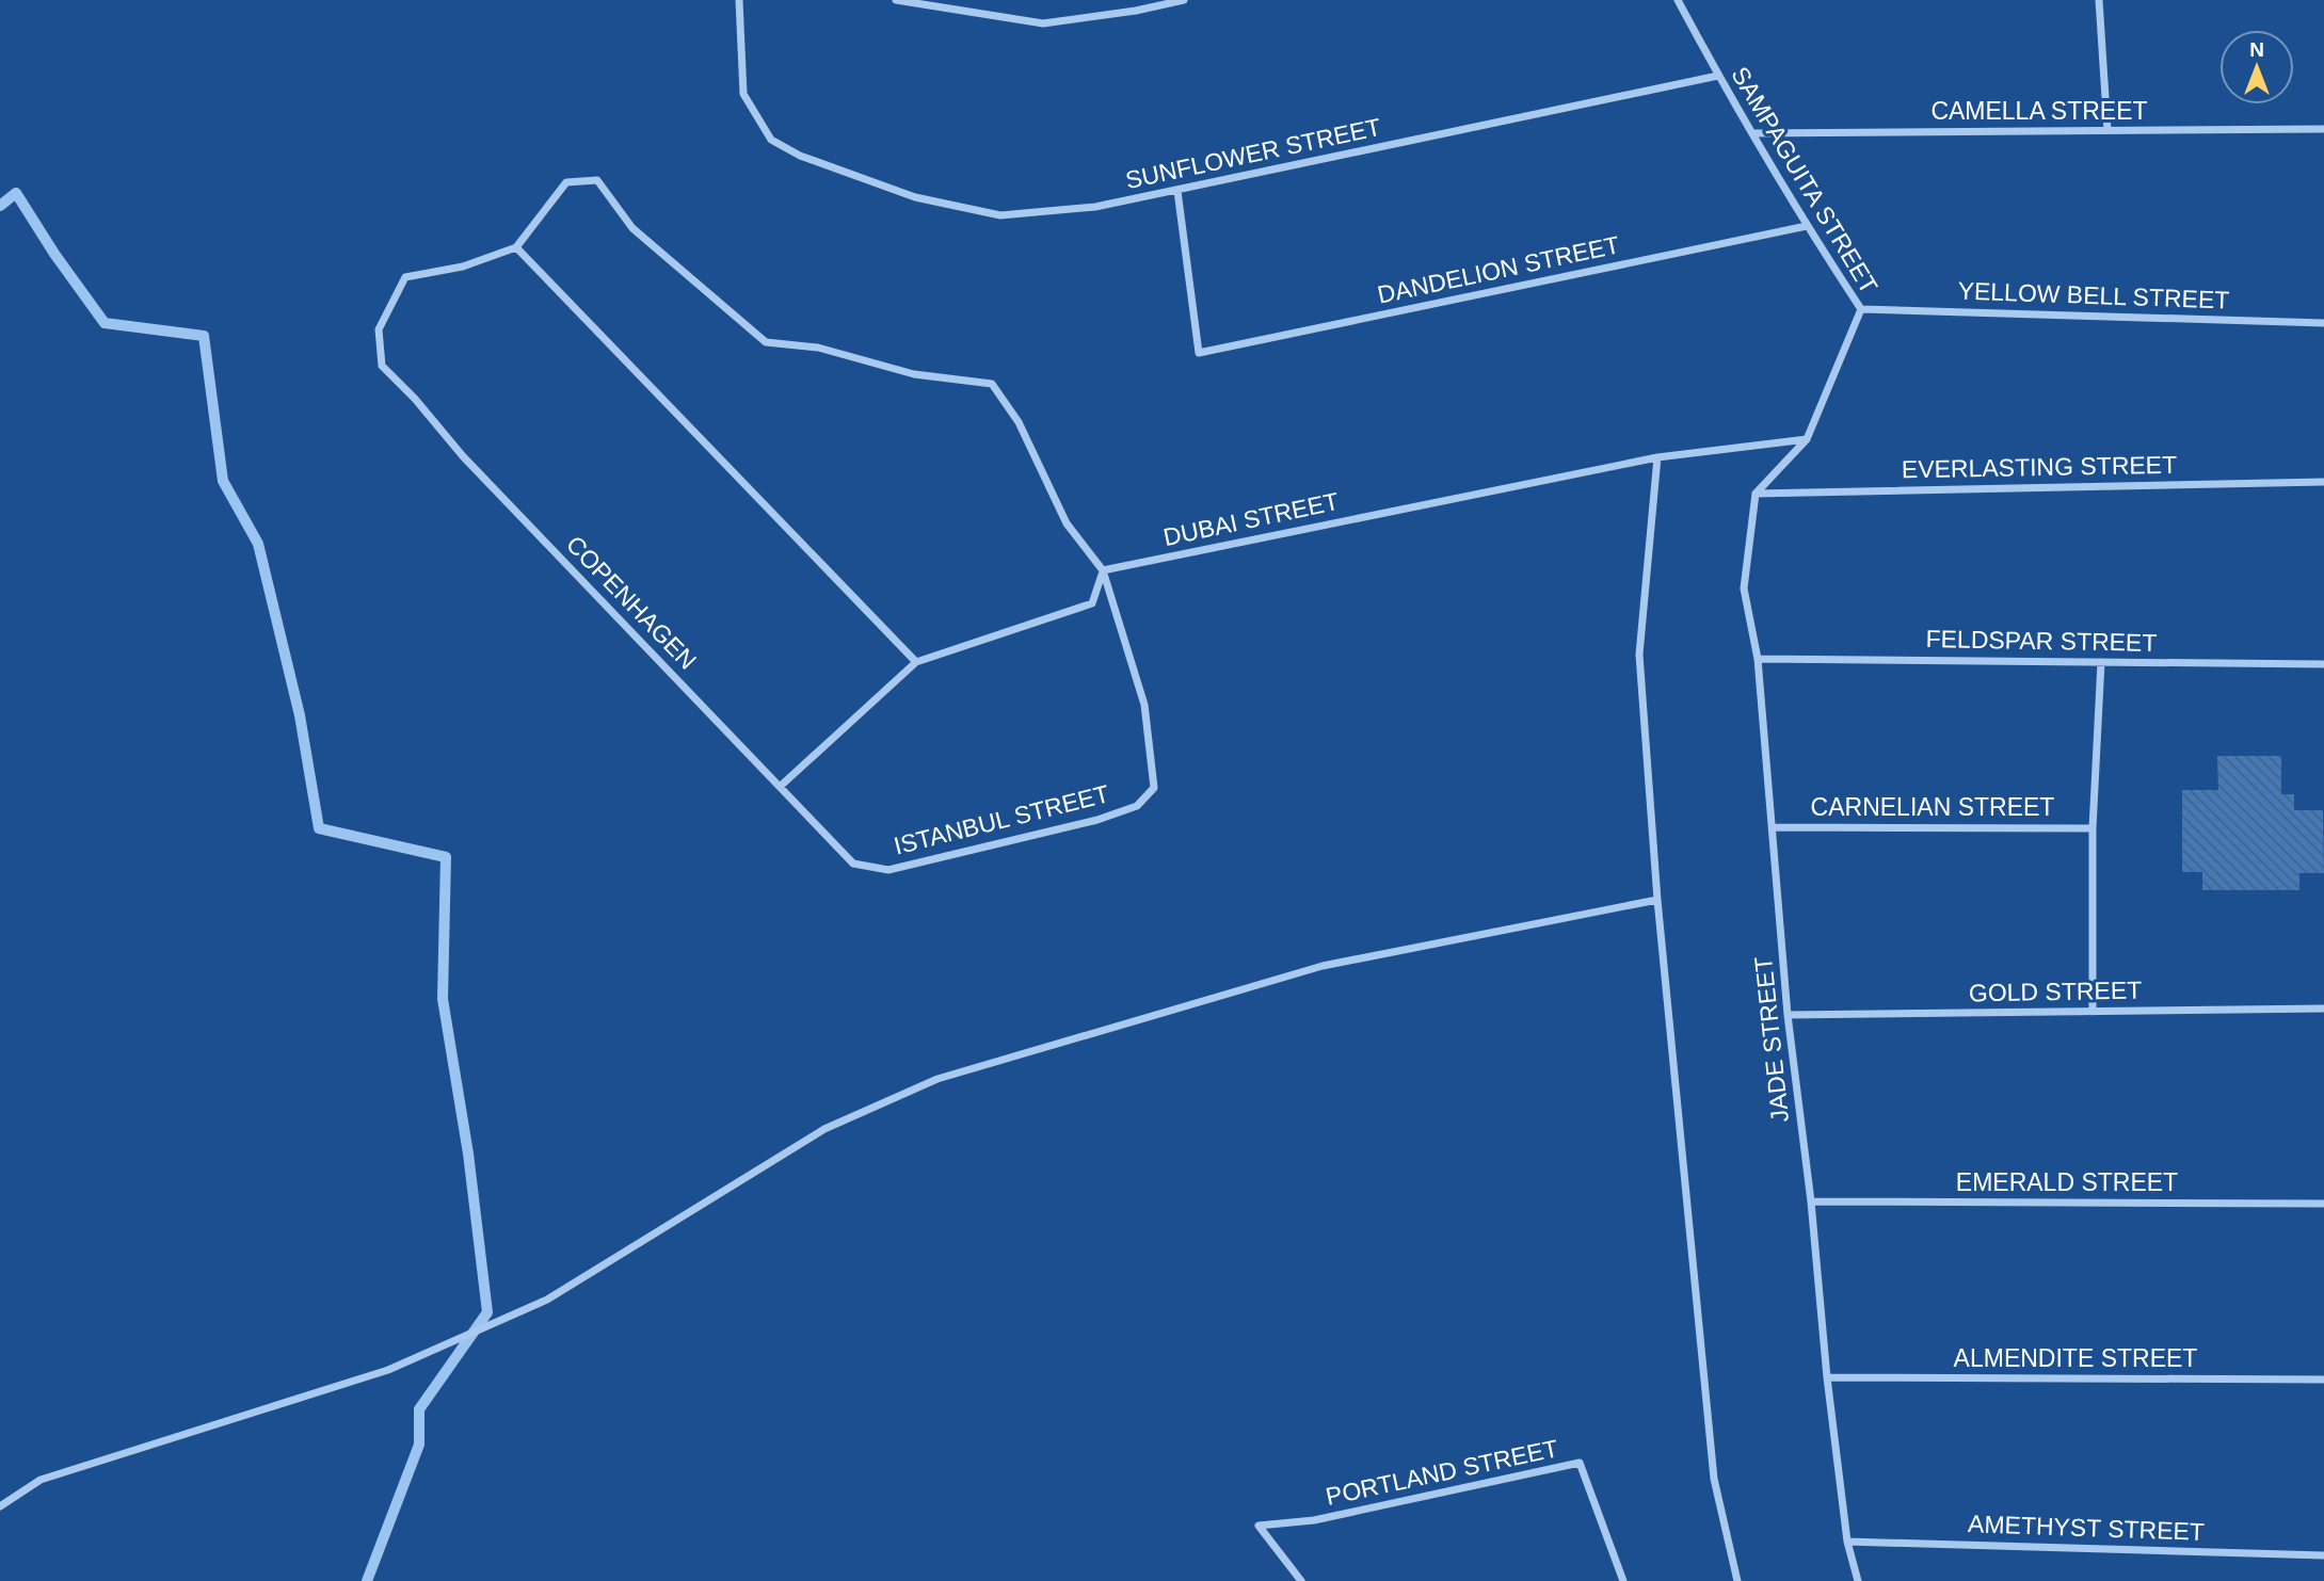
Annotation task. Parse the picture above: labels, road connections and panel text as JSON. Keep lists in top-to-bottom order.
{
  "streets": {
    "street": [
      "CAMELLA STREET",
      "SUNFLOWER STREET",
      "SAMPAGUITA STREET",
      "DANDELION STREET",
      "YELLOW BELL STREET",
      "EVERLASTING STREET",
      "DUBAI STREET",
      "COPENHAGEN",
      "FELDSPAR STREET",
      "CARNELIAN STREET",
      "ISTANBUL STREET",
      "GOLD STREET",
      "JADE STREET",
      "EMERALD STREET",
      "ALMENDITE STREET",
      "PORTLAND STREET",
      "AMETHYST STREET"
    ]
  },
  "crossings": [
    ["CAMELLA STREET", "SAMPAGUITA STREET"],
    ["SUNFLOWER STREET", "SAMPAGUITA STREET"],
    ["SUNFLOWER STREET", "DANDELION STREET"],
    ["SAMPAGUITA STREET", "DANDELION STREET"],
    ["SAMPAGUITA STREET", "YELLOW BELL STREET"],
    ["SAMPAGUITA STREET", "EVERLASTING STREET"],
    ["SAMPAGUITA STREET", "DUBAI STREET"],
    ["SAMPAGUITA STREET", "JADE STREET"],
    ["EVERLASTING STREET", "JADE STREET"],
    ["DUBAI STREET", "ISTANBUL STREET"],
    ["COPENHAGEN", "ISTANBUL STREET"],
    ["FELDSPAR STREET", "JADE STREET"],
    ["CARNELIAN STREET", "JADE STREET"],
    ["GOLD STREET", "JADE STREET"],
    ["JADE STREET", "EMERALD STREET"],
    ["JADE STREET", "ALMENDITE STREET"],
    ["JADE STREET", "AMETHYST STREET"]
  ],
  "north": "top"
}
